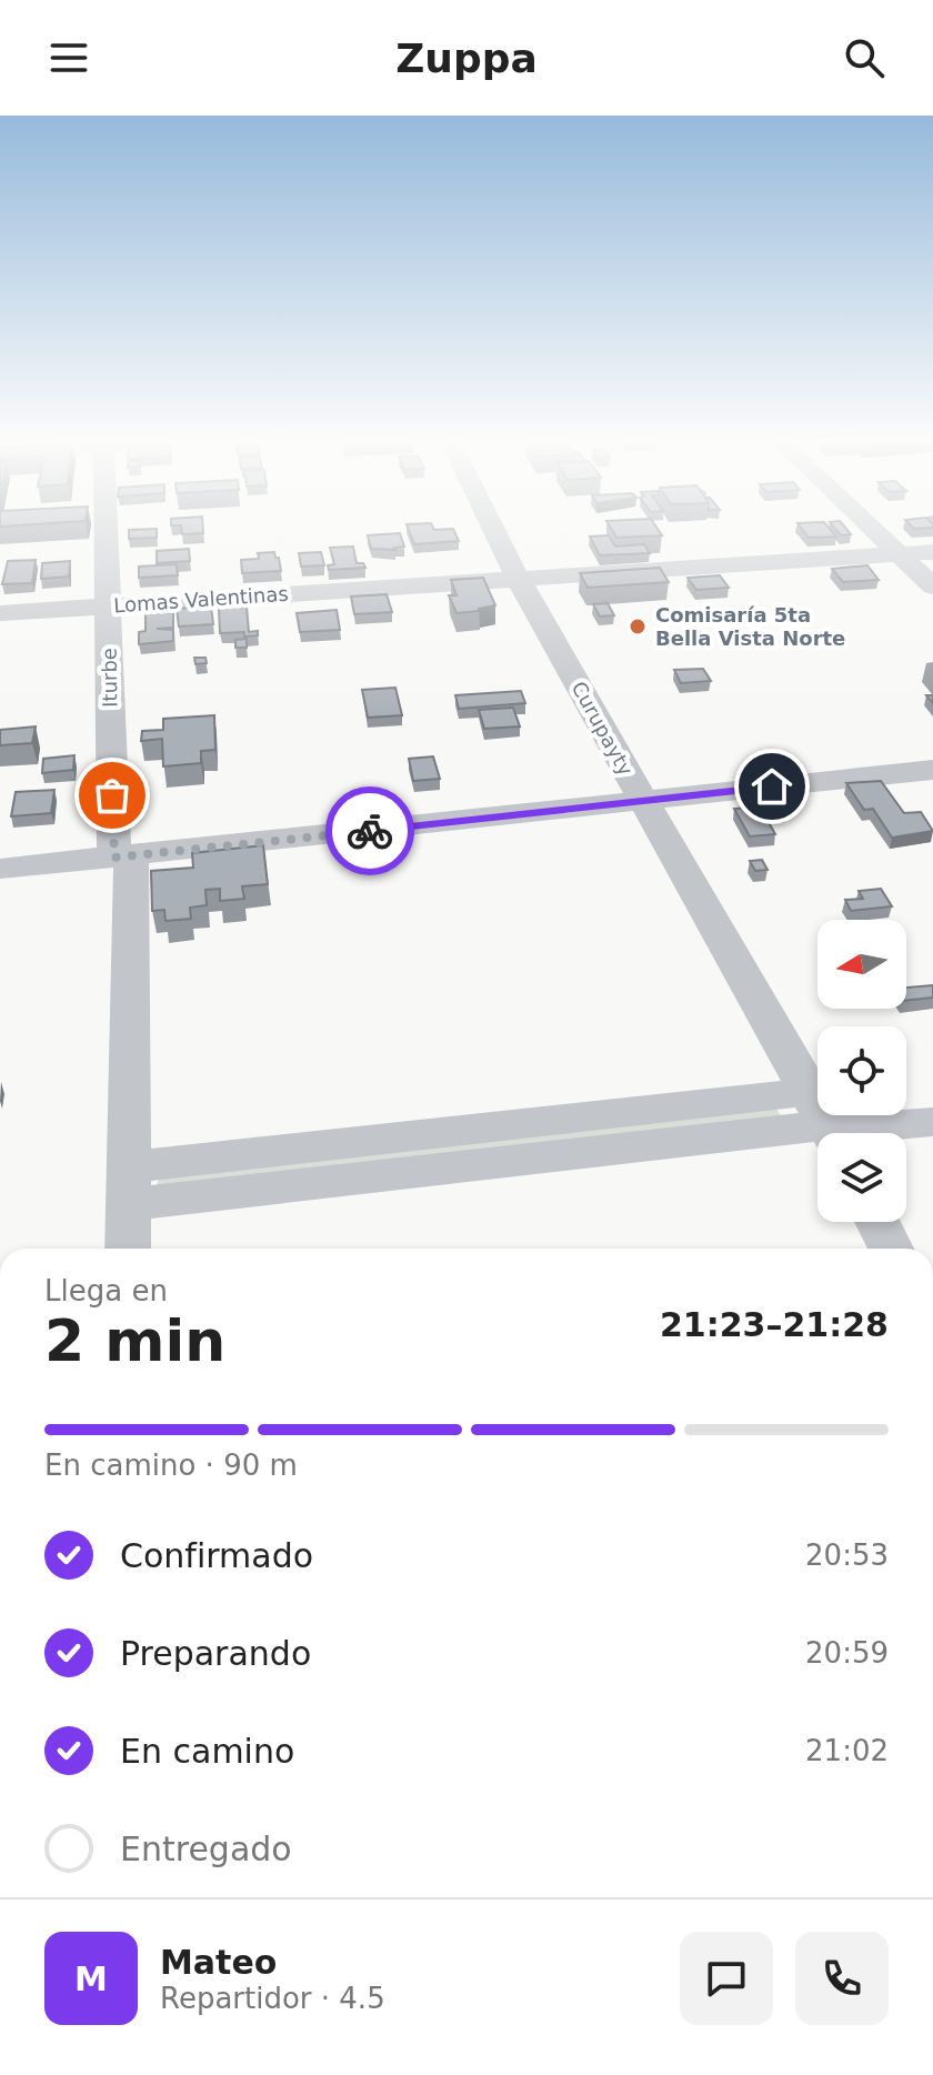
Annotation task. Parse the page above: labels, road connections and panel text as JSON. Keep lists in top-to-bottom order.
{
  "streets": {
    "street": ["Lomas Valentinas", "Iturbe", "Curupayty"]
  },
  "crossings": [
    ["Lomas Valentinas", "Iturbe"],
    ["Lomas Valentinas", "Curupayty"]
  ],
  "places": ["Comisaría 5ta Bella Vista Norte"],
  "north": "left",
  "page": {
    "header": "Zuppa",
    "heading": ["2 min", "Llega en", "21:23–21:28"],
    "panel": ["Mateo", "Repartidor · 4.5"],
    "bar": "En camino · 90 m",
    "list": [
      ["Confirmado", "20:53"],
      ["Preparando", "20:59"],
      ["En camino", "21:02"],
      "Entregado"
    ],
    "round": "M"
  }
}
